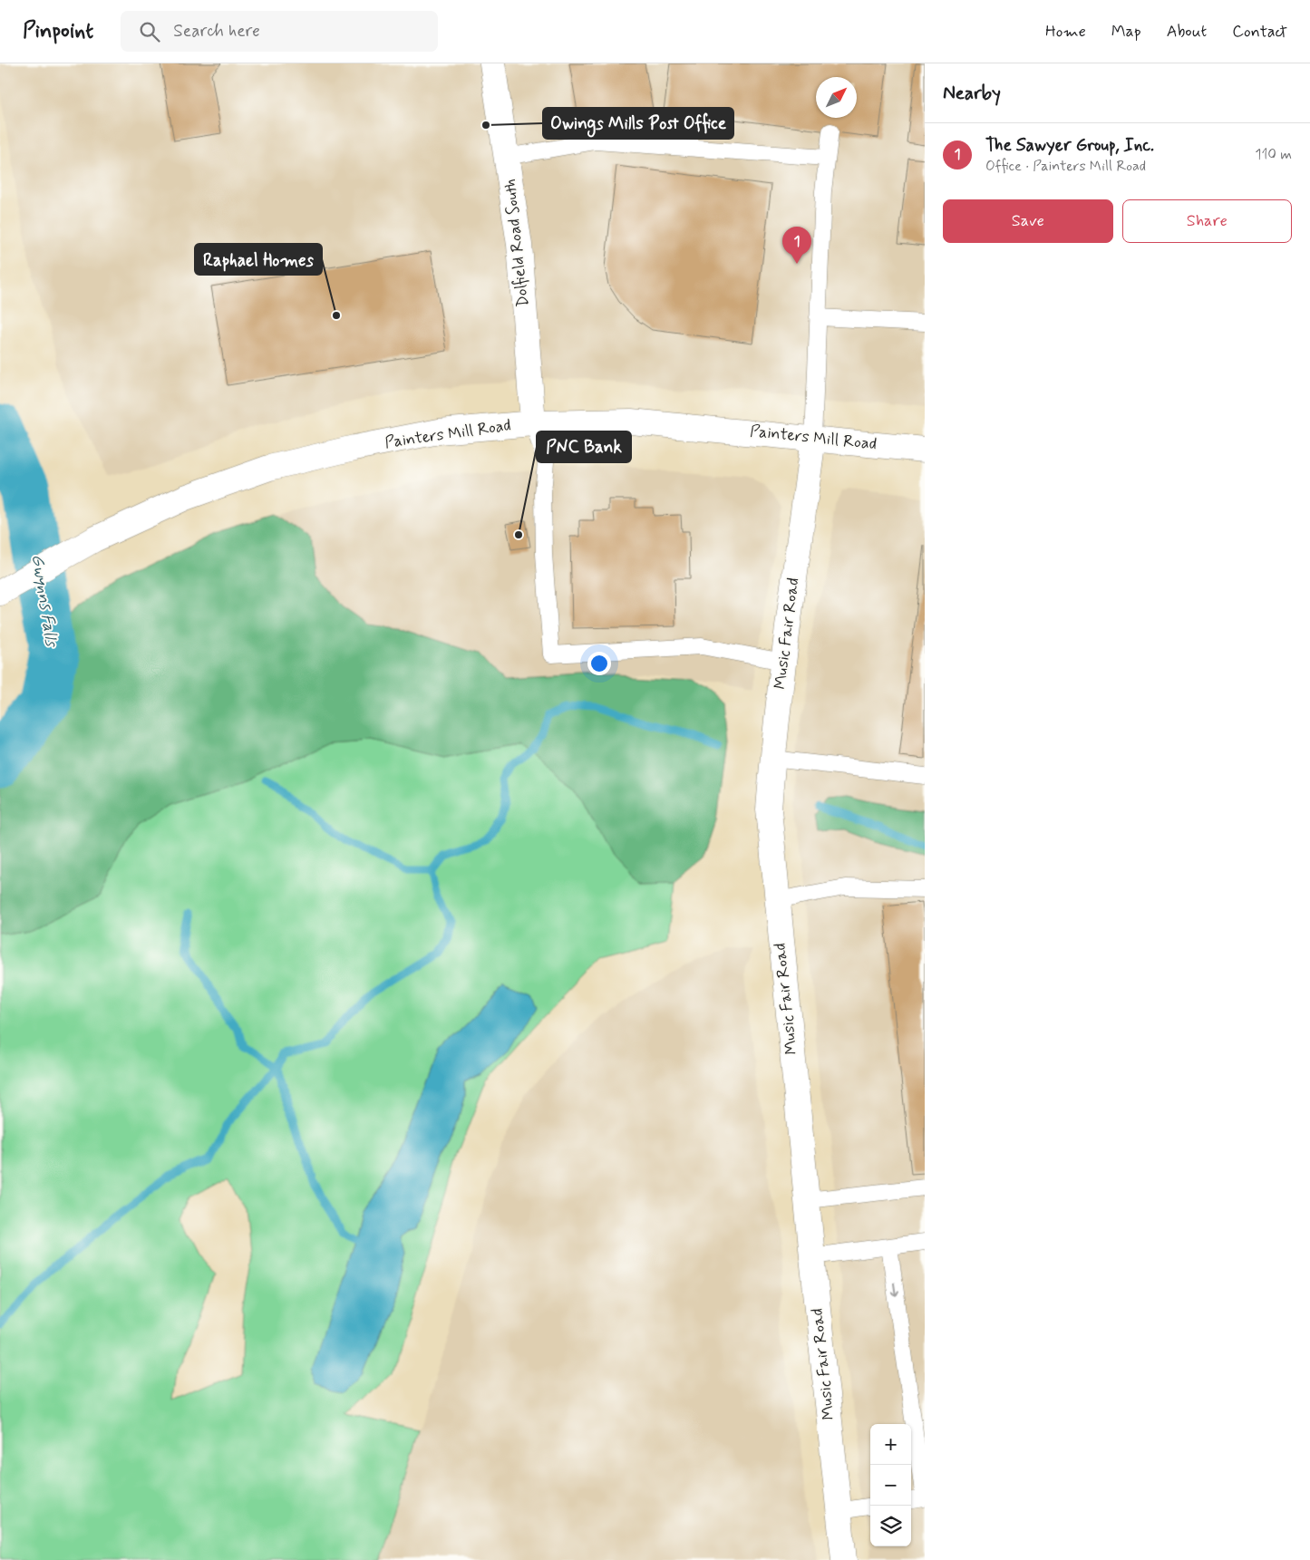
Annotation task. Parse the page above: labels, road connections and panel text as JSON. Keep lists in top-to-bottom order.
{
  "streets": {
    "street": ["Dolfield Road South", "Painters Mill Road", "Music Fair Road"]
  },
  "crossings": [
    ["Dolfield Road South", "Painters Mill Road"],
    ["Painters Mill Road", "Music Fair Road"]
  ],
  "water": ["Gwynns Falls"],
  "places": ["Owings Mills Post Office", "Raphael Homes", "PNC Bank"],
  "north": "top right",
  "page": {
    "header": "Pinpoint",
    "search": "Search here",
    "nav": [
      "Home",
      "Map",
      "About",
      "Contact"
    ],
    "heading": "Nearby",
    "list": [
      {
        "mark": "1",
        "name": "The Sawyer Group, Inc.",
        "note": "Office · Painters Mill Road",
        "value": "110 m"
      }
    ],
    "buttons": ["Save", "Share"],
    "pins": "1",
    "map_buttons": ["+", "−"]
  }
}
